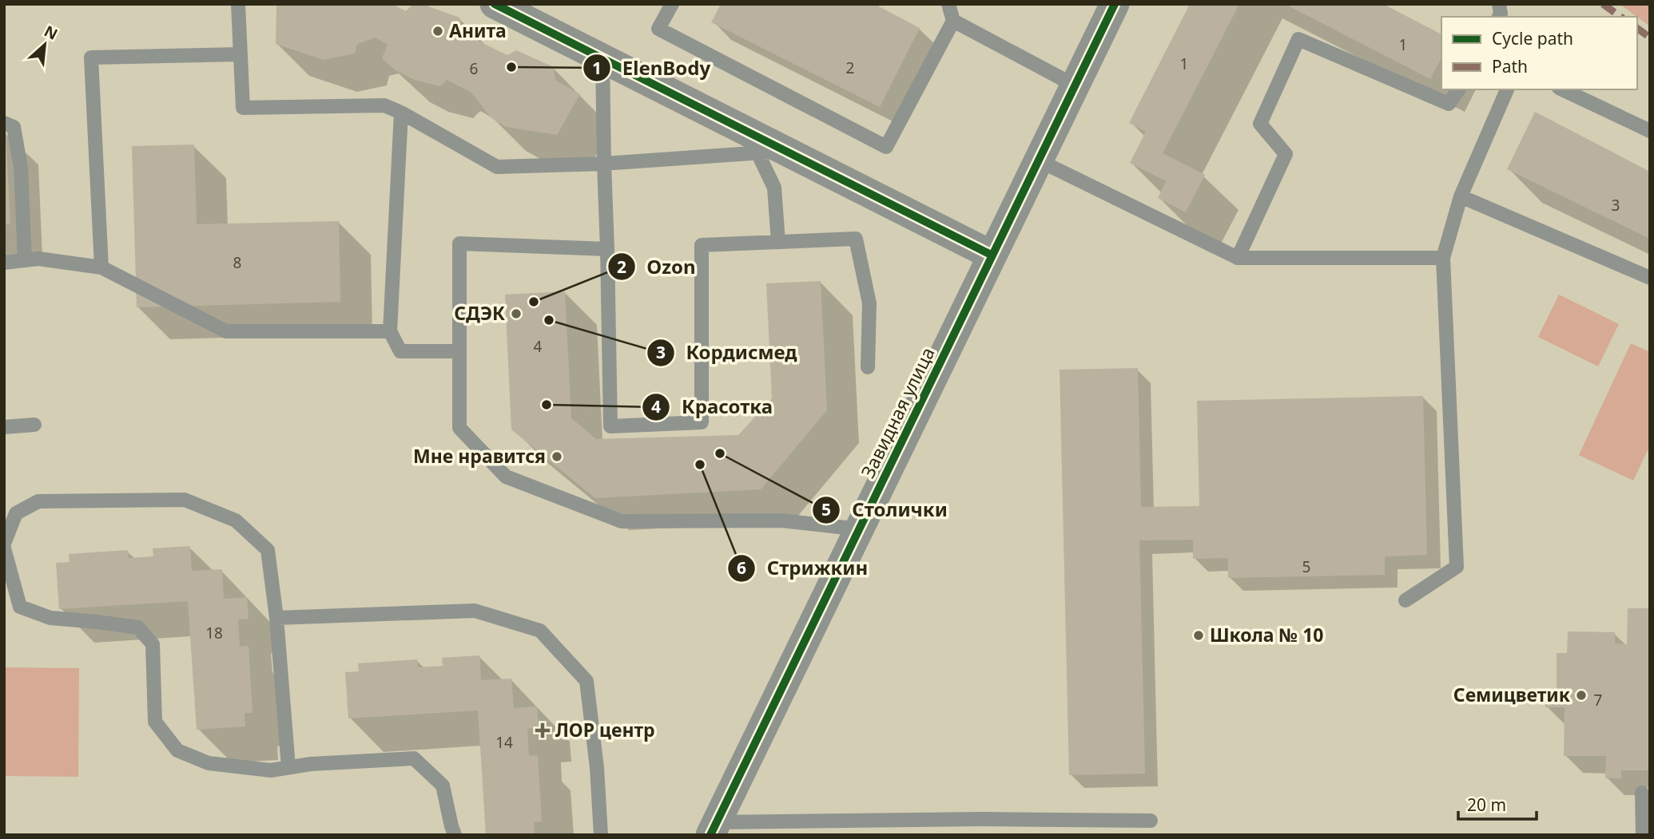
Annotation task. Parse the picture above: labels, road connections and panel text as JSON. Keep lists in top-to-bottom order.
{
  "streets": {
    "street": ["Завидная улица"]
  },
  "places": {
    "other": [
      "Анита",
      "ElenBody",
      "Ozon",
      "СДЭК",
      "Кордисмед",
      "Красотка",
      "Столички",
      "Мне нравится",
      "Стрижкин",
      "Школа № 10",
      "Семицветик"
    ],
    "health": ["ЛОР центр"]
  },
  "house_numbers": [
    "1",
    "1",
    "2",
    "6",
    "3",
    "8",
    "4",
    "5",
    "18",
    "7",
    "14"
  ],
  "legend": ["Cycle path", "Path"],
  "scale_bar": "20 m",
  "north": "top right"
}
